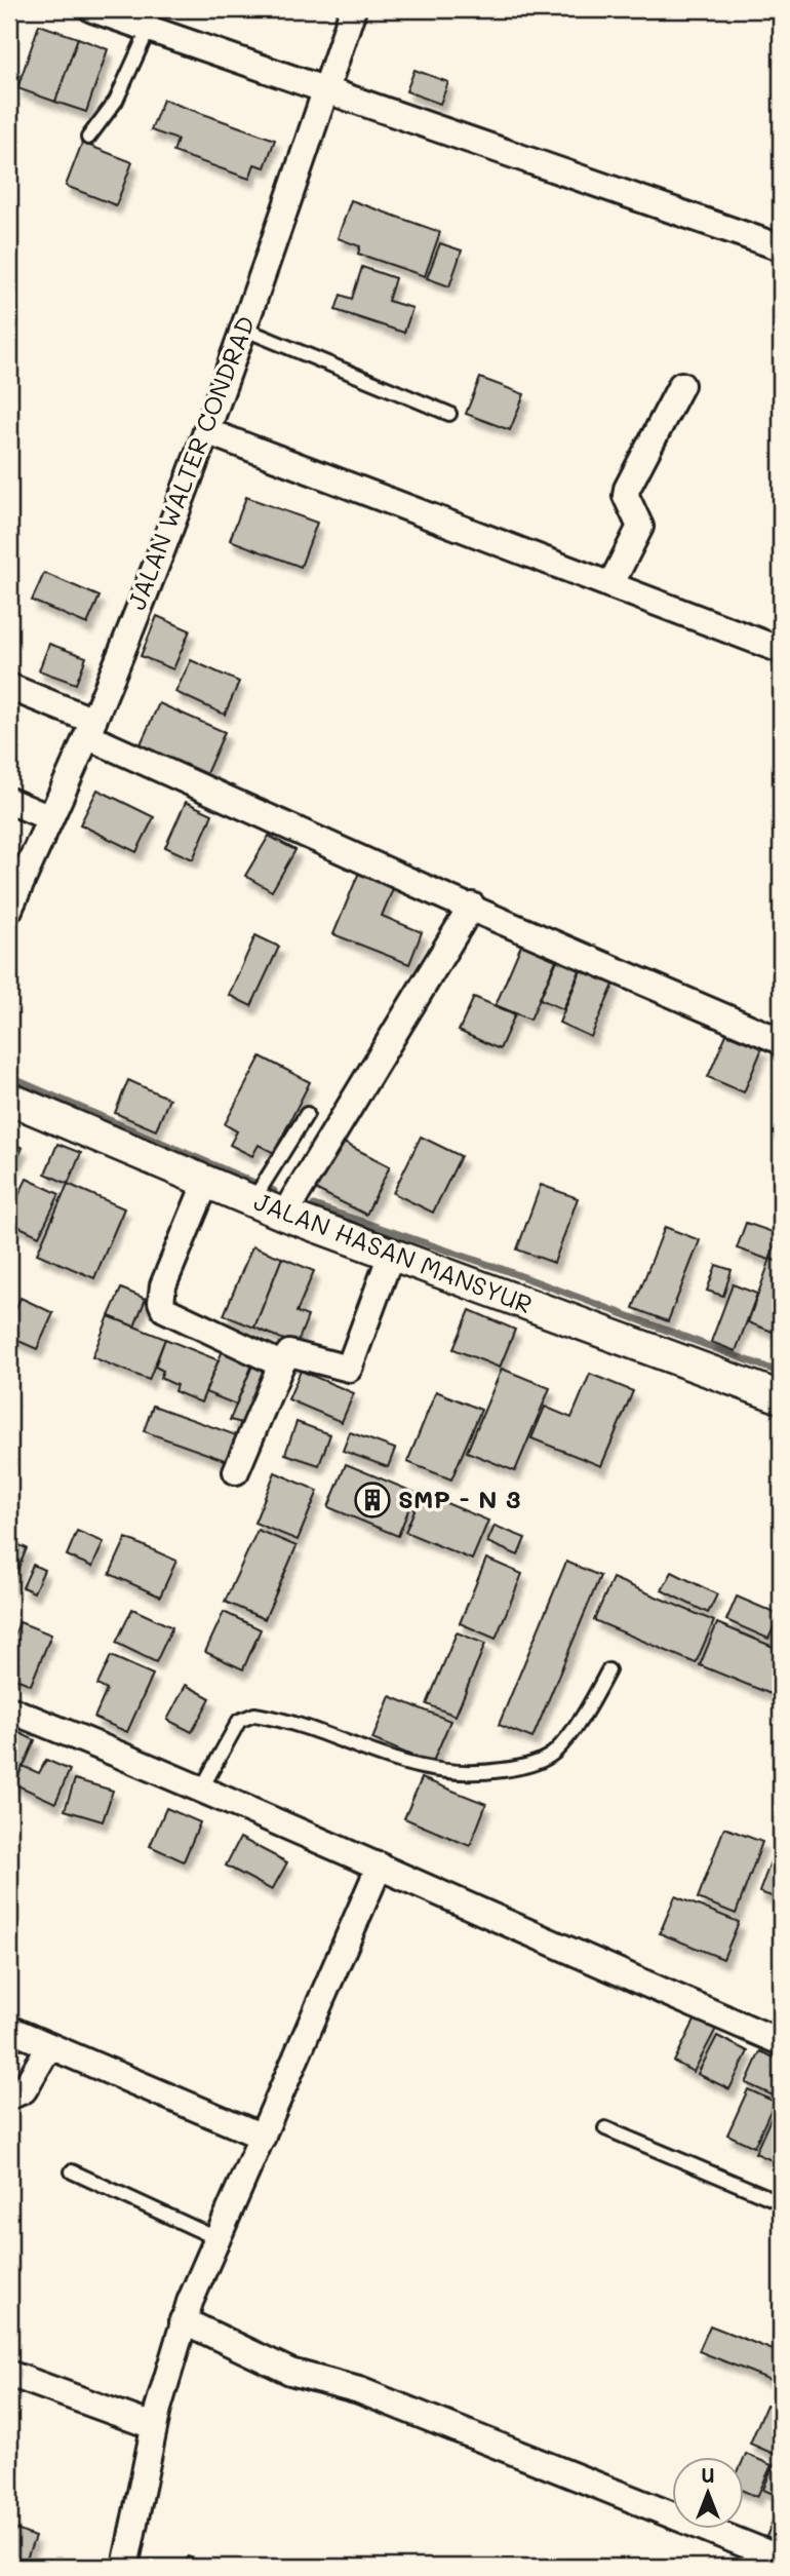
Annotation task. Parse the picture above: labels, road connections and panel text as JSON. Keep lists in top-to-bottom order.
{
  "streets": {
    "street": ["JALAN WALTER CONDRAD", "JALAN HASAN MANSYUR"]
  },
  "places": {
    "building": ["SMP - N 3"]
  },
  "north": "top"
}
